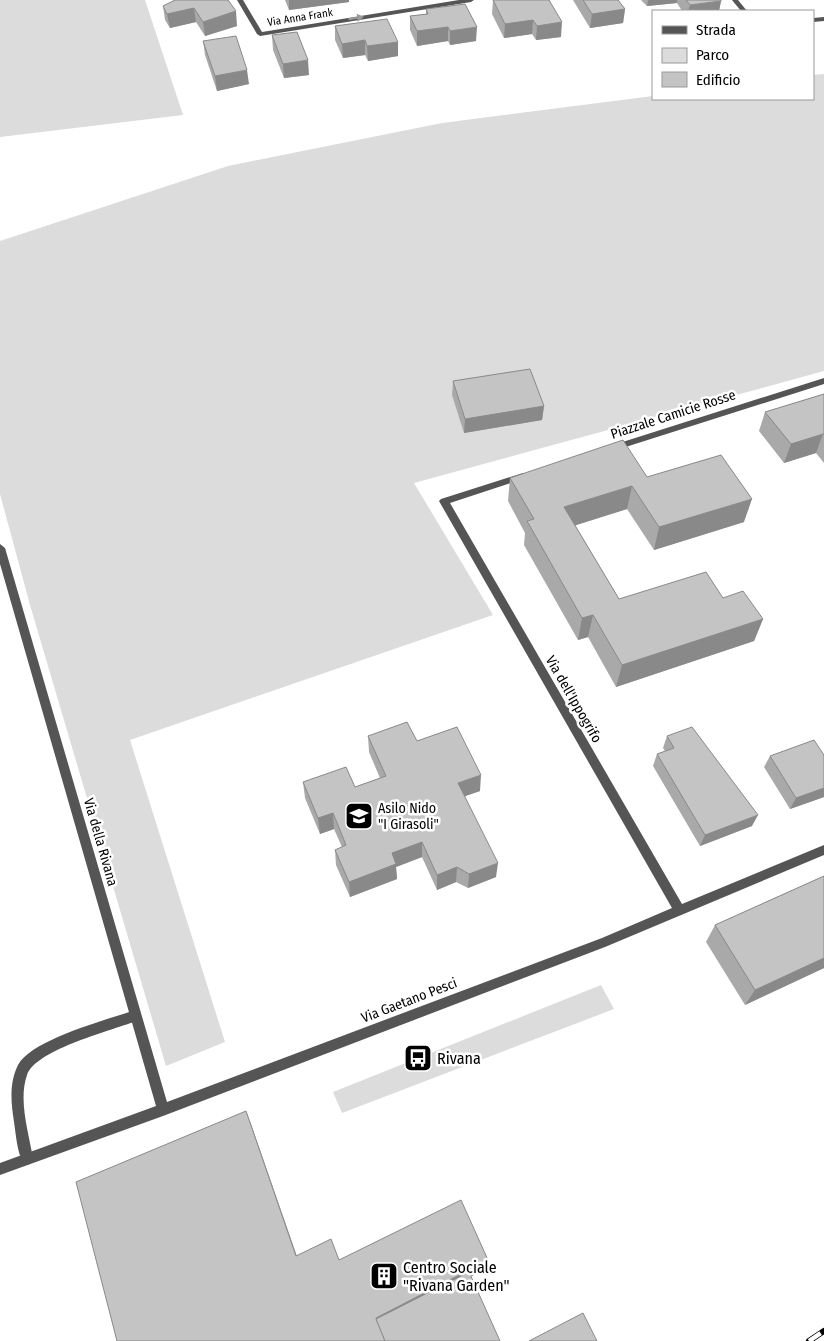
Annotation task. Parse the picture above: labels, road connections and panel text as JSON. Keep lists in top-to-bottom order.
{
  "streets": {
    "street": [
      "Via Anna Frank",
      "Piazzale Camicie Rosse",
      "Via dell'Ippogrifo",
      "Via della Rivana",
      "Via Gaetano Pesci"
    ]
  },
  "crossings": [
    ["Via dell'Ippogrifo", "Via Gaetano Pesci"],
    ["Via della Rivana", "Via Gaetano Pesci"]
  ],
  "one_way": ["Via Anna Frank"],
  "places": {
    "school or university": ["Asilo Nido \"I Girasoli\""],
    "bus stop": ["Rivana"],
    "building": ["Centro Sociale \"Rivana Garden\""]
  },
  "legend": ["Strada", "Parco", "Edificio"]
}
